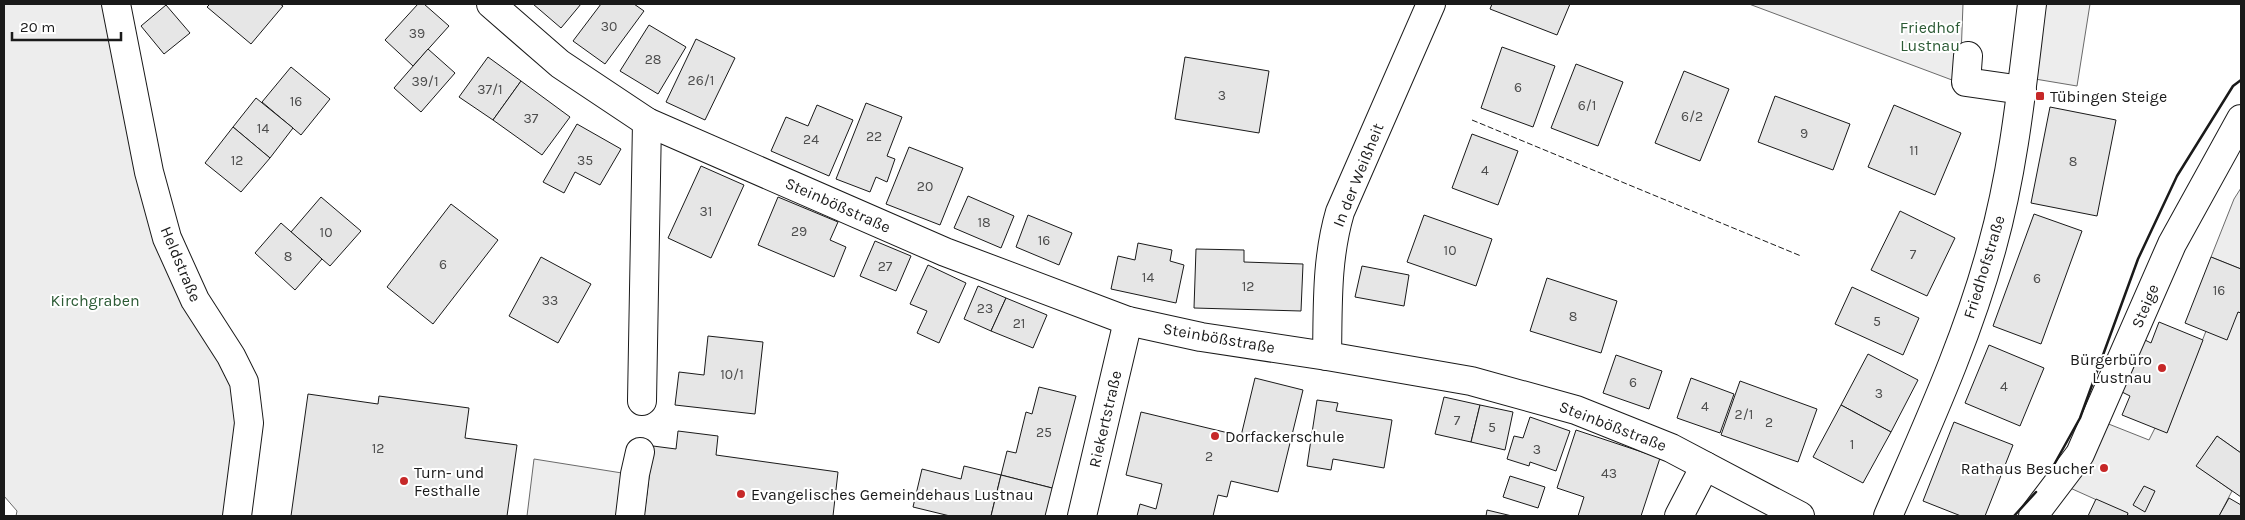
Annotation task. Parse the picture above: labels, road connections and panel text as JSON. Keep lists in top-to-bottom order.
{
  "streets": {
    "street": [
      "In der Weißheit",
      "Steinbößstraße",
      "Heldstraße",
      "Friedhofstraße",
      "Steige",
      "Riekertstraße"
    ]
  },
  "crossings": [
    ["In der Weißheit", "Steinbößstraße"],
    ["Steinbößstraße", "Riekertstraße"]
  ],
  "parks": ["Friedhof Lustnau", "Kirchgraben"],
  "places": {
    "transit": ["Tübingen Steige"],
    "other": [
      "Bürgerbüro Lustnau",
      "Dorfackerschule",
      "Rathaus Besucher",
      "Turn- und Festhalle",
      "Evangelisches Gemeindehaus Lustnau"
    ]
  },
  "house_numbers": [
    "30",
    "39",
    "28",
    "26/1",
    "39/1",
    "6",
    "37/1",
    "3",
    "16",
    "6/1",
    "6/2",
    "37",
    "14",
    "9",
    "22",
    "24",
    "11",
    "12",
    "35",
    "8",
    "4",
    "20",
    "31",
    "18",
    "29",
    "10",
    "16",
    "10",
    "7",
    "8",
    "6",
    "27",
    "14",
    "6",
    "12",
    "16",
    "33",
    "23",
    "8",
    "5",
    "21",
    "10/1",
    "6",
    "4",
    "3",
    "4",
    "2/1",
    "7",
    "2",
    "5",
    "25",
    "1",
    "12",
    "3",
    "2",
    "43"
  ],
  "scale_bar": "20 m"
}
